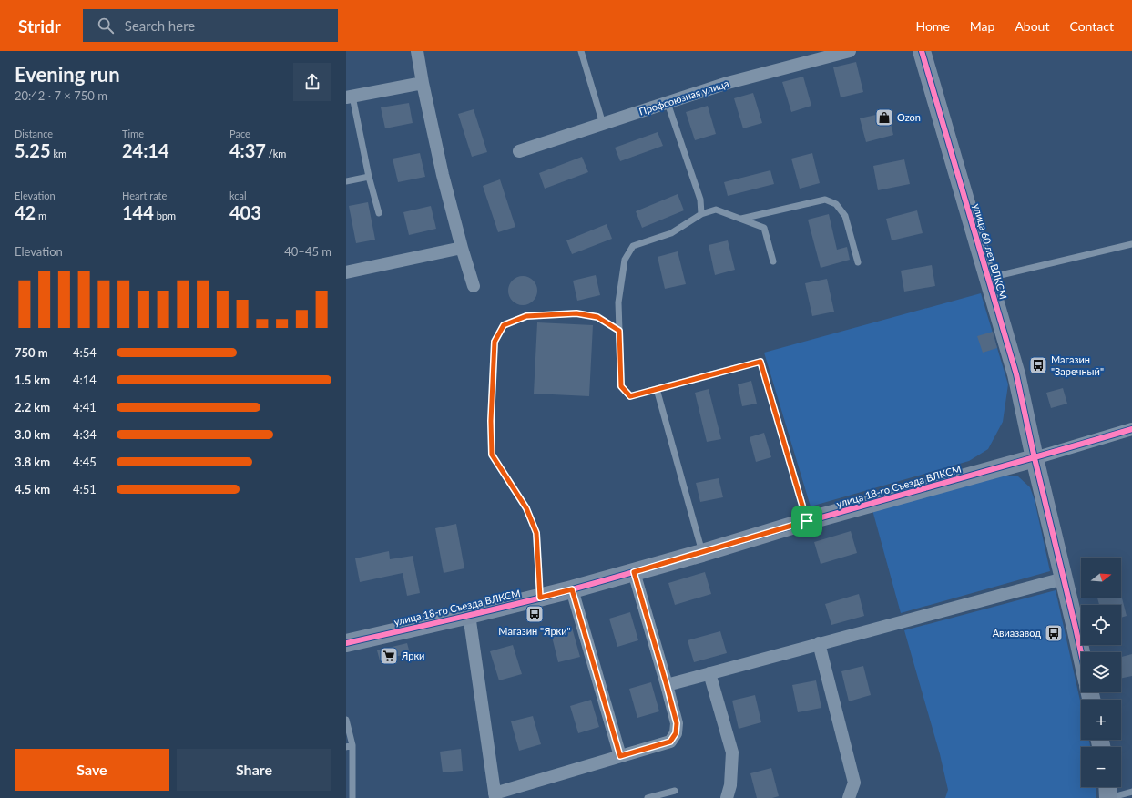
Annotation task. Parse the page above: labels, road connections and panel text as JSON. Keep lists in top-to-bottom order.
{
  "streets": {
    "street": ["Профсоюзная улица", "улица 60 лет ВЛКСМ", "улица 18-го Съезда ВЛКСМ"]
  },
  "crossings": [
    ["улица 60 лет ВЛКСМ", "улица 18-го Съезда ВЛКСМ"]
  ],
  "places": {
    "shop": ["Ozon"],
    "bus stop": ["Магазин \"Заречный\"", "Магазин \"Ярки\"", "Авиазавод"],
    "supermarket": ["Ярки"]
  },
  "north": "right",
  "page": {
    "header": "Stridr",
    "search": "Search here",
    "nav": [
      "Home",
      "Map",
      "About",
      "Contact"
    ],
    "heading": ["Evening run", "20:42 · 7 × 750 m"],
    "stats": [
      ["Distance", "5.25 km"],
      ["Time", "24:14"],
      ["Pace", "4:37 /km"],
      ["Elevation", "42 m"],
      ["Heart rate", "144 bpm"],
      ["kcal", "403"]
    ],
    "chart": ["Elevation", "40–45 m"],
    "list": [
      {
        "name": "750 m",
        "note": "4:54"
      },
      {
        "name": "1.5 km",
        "note": "4:14"
      },
      {
        "name": "2.2 km",
        "note": "4:41"
      },
      {
        "name": "3.0 km",
        "note": "4:34"
      },
      {
        "name": "3.8 km",
        "note": "4:45"
      },
      {
        "name": "4.5 km",
        "note": "4:51"
      }
    ],
    "map_buttons": ["+", "−"],
    "buttons": ["Save", "Share"]
  }
}
